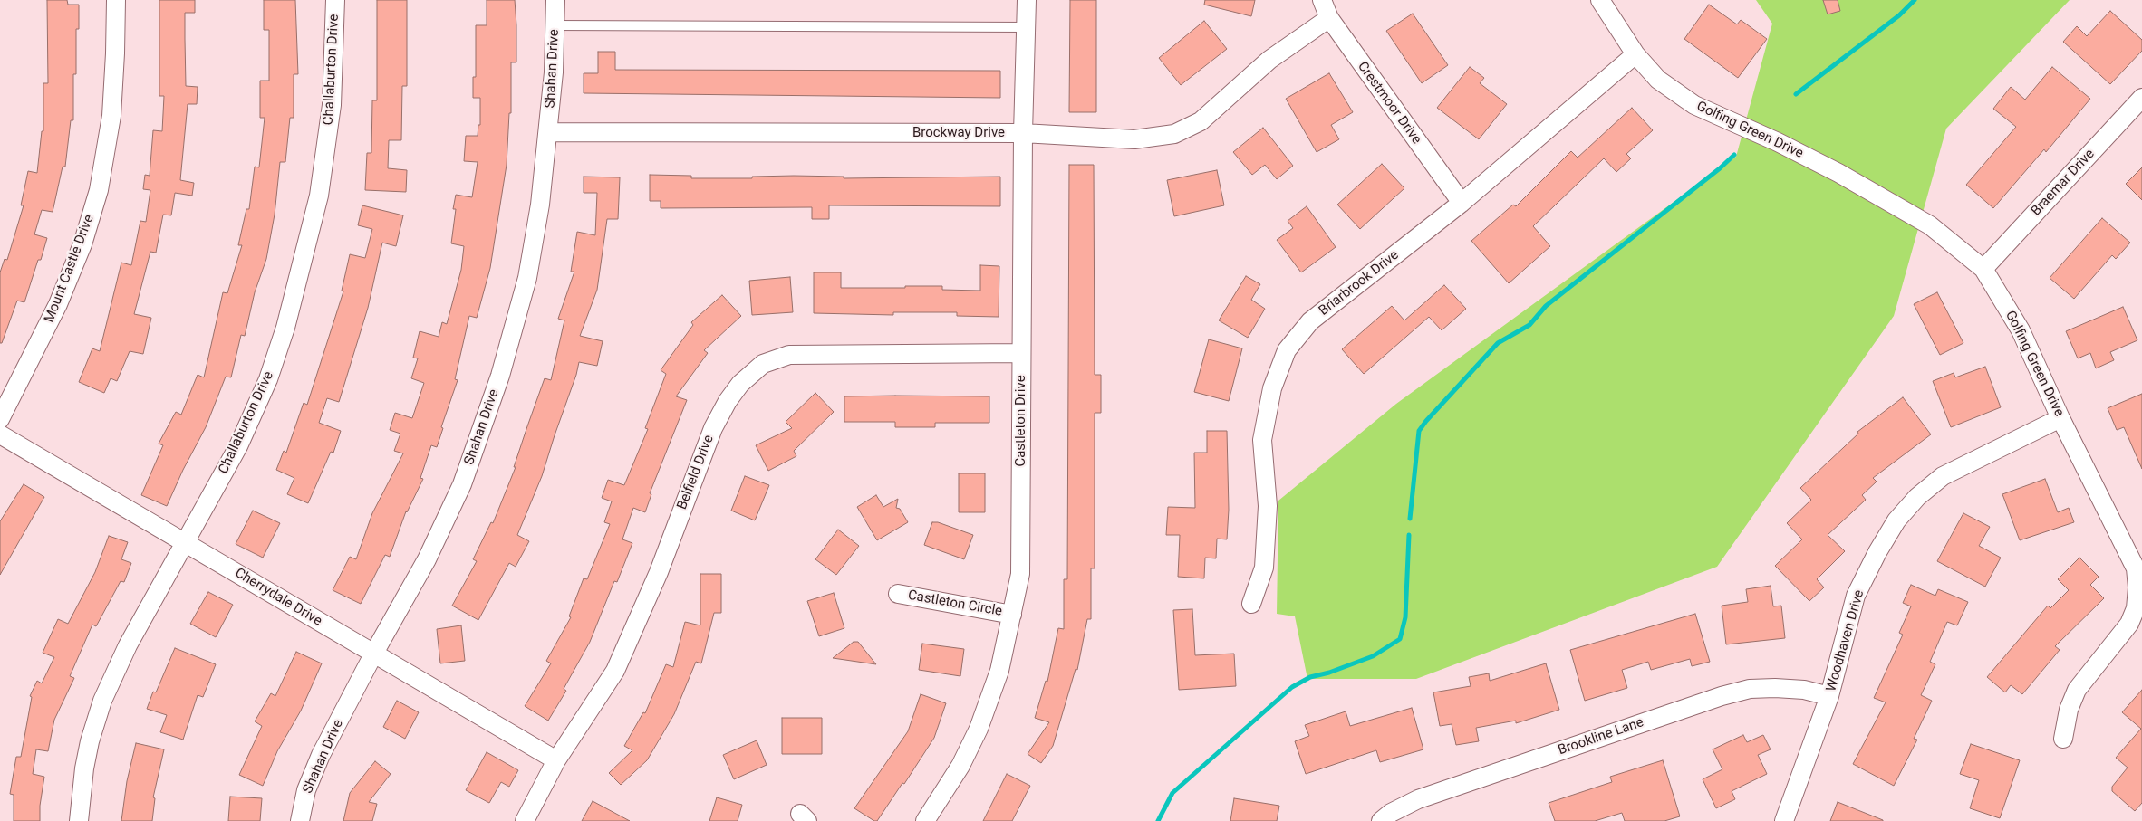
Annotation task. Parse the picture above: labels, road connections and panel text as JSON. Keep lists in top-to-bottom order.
{
  "streets": {
    "street": [
      "Shahan Drive",
      "Challaburton Drive",
      "Crestmoor Drive",
      "Golfing Green Drive",
      "Brockway Drive",
      "Braemar Drive",
      "Mount Castle Drive",
      "Briarbrook Drive",
      "Castleton Drive",
      "Belfield Drive",
      "Cherrydale Drive",
      "Castleton Circle",
      "Woodhaven Drive",
      "Brookline Lane"
    ]
  },
  "crossings": [
    ["Shahan Drive", "Brockway Drive"],
    ["Shahan Drive", "Cherrydale Drive"],
    ["Challaburton Drive", "Cherrydale Drive"],
    ["Crestmoor Drive", "Brockway Drive"],
    ["Crestmoor Drive", "Briarbrook Drive"],
    ["Golfing Green Drive", "Braemar Drive"],
    ["Golfing Green Drive", "Briarbrook Drive"],
    ["Golfing Green Drive", "Woodhaven Drive"],
    ["Brockway Drive", "Castleton Drive"],
    ["Castleton Drive", "Belfield Drive"],
    ["Castleton Drive", "Castleton Circle"],
    ["Belfield Drive", "Cherrydale Drive"],
    ["Woodhaven Drive", "Brookline Lane"]
  ]
}
